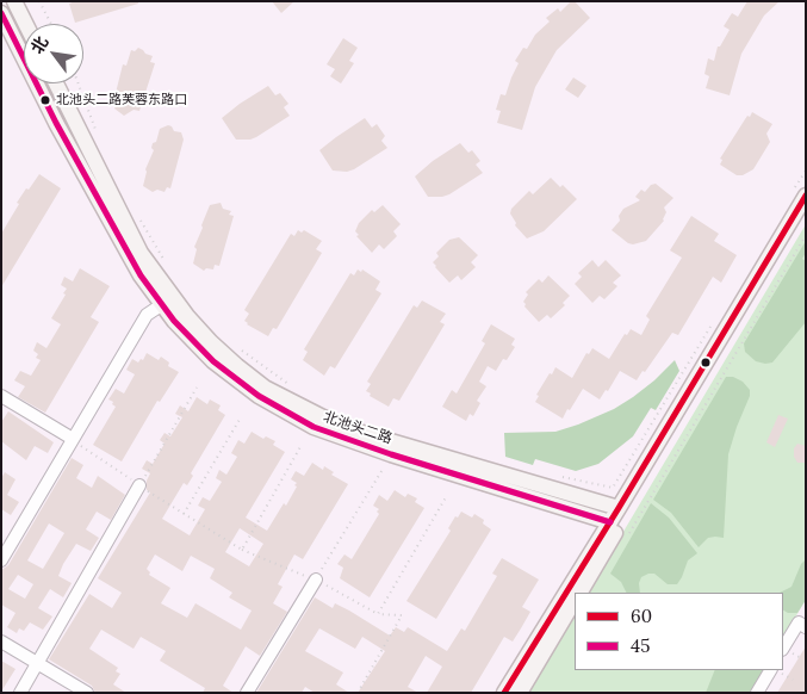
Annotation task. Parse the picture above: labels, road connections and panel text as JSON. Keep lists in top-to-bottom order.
{
  "streets": {
    "main road": ["北池头二路"]
  },
  "places": ["北池头二路芙蓉东路口"],
  "lines": ["transit line 45", "transit line 60"],
  "legend": ["60", "45"],
  "north": "top left"
}
